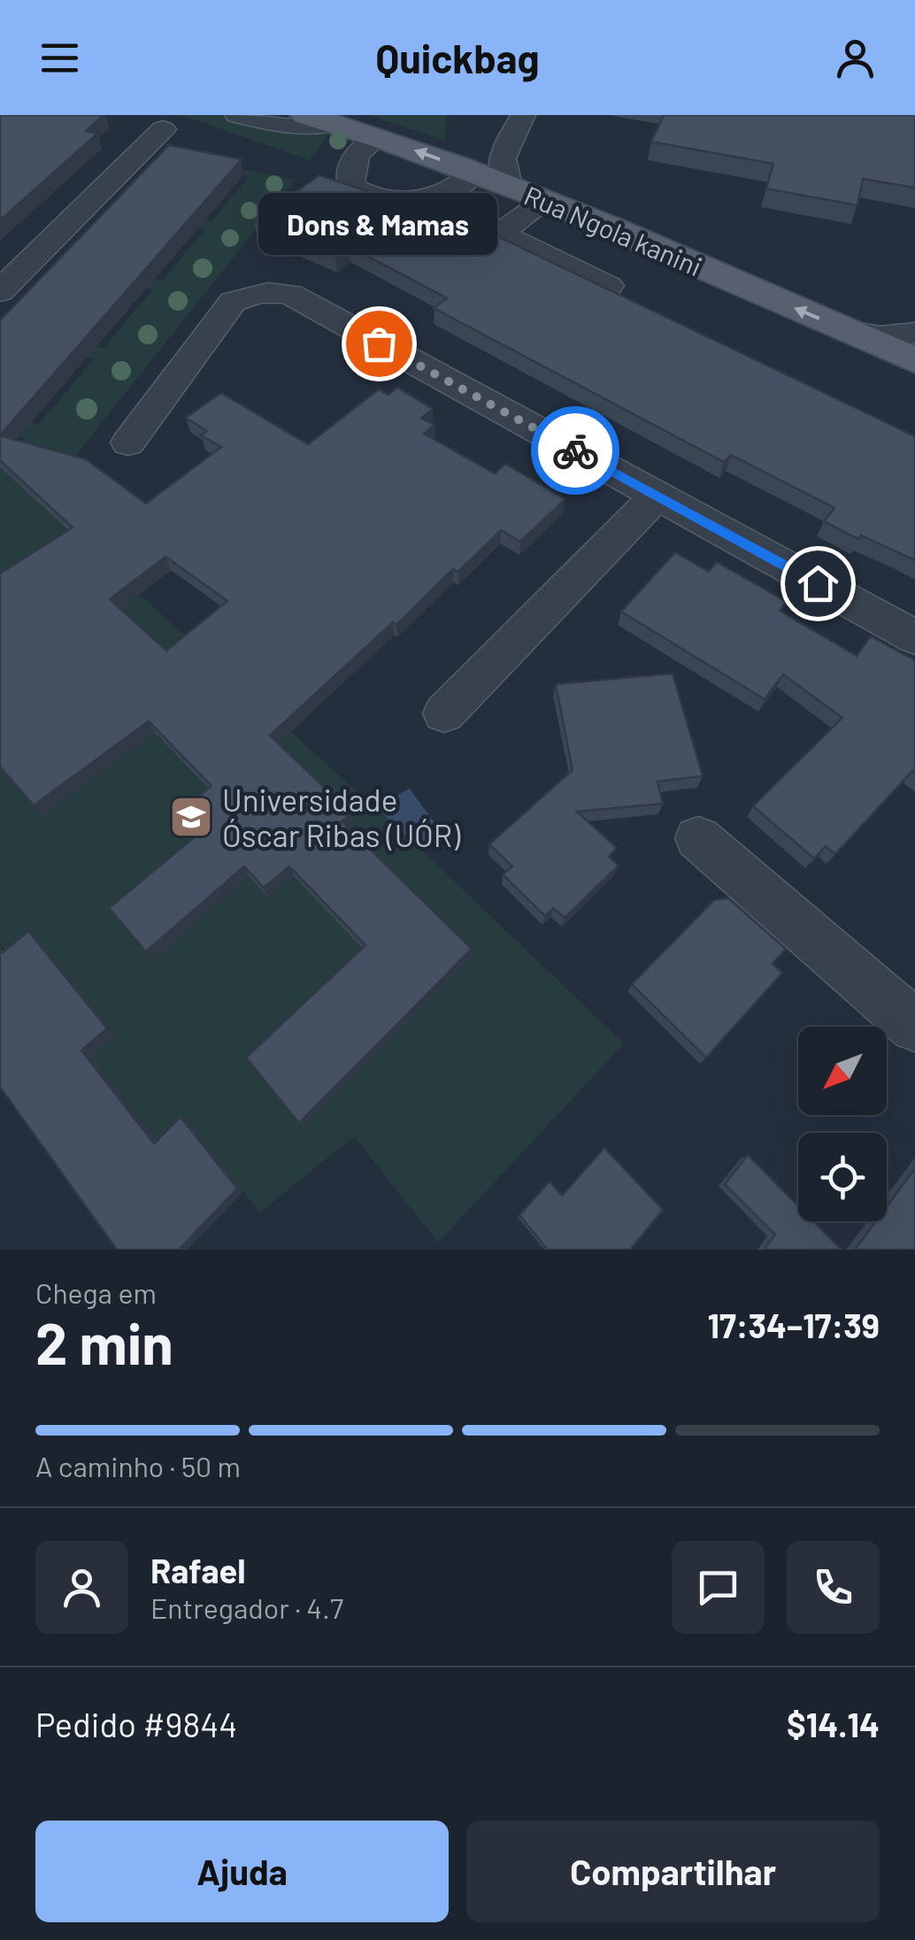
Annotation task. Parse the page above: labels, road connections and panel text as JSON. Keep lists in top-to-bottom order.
{
  "streets": {
    "main road": ["Rua Ngola kanini"]
  },
  "one_way": ["Rua Ngola kanini"],
  "places": {
    "other": ["Dons & Mamas"],
    "school or university": ["Universidade Óscar Ribas (UÓR)"]
  },
  "north": "bottom left",
  "page": {
    "header": "Quickbag",
    "bubble": "Dons & Mamas",
    "heading": ["2 min", "Chega em", "17:34–17:39"],
    "panel": [
      "Rafael",
      "Entregador · 4.7",
      "Pedido #9844",
      "$14.14"
    ],
    "bar": "A caminho · 50 m",
    "buttons": ["Ajuda", "Compartilhar"]
  }
}
